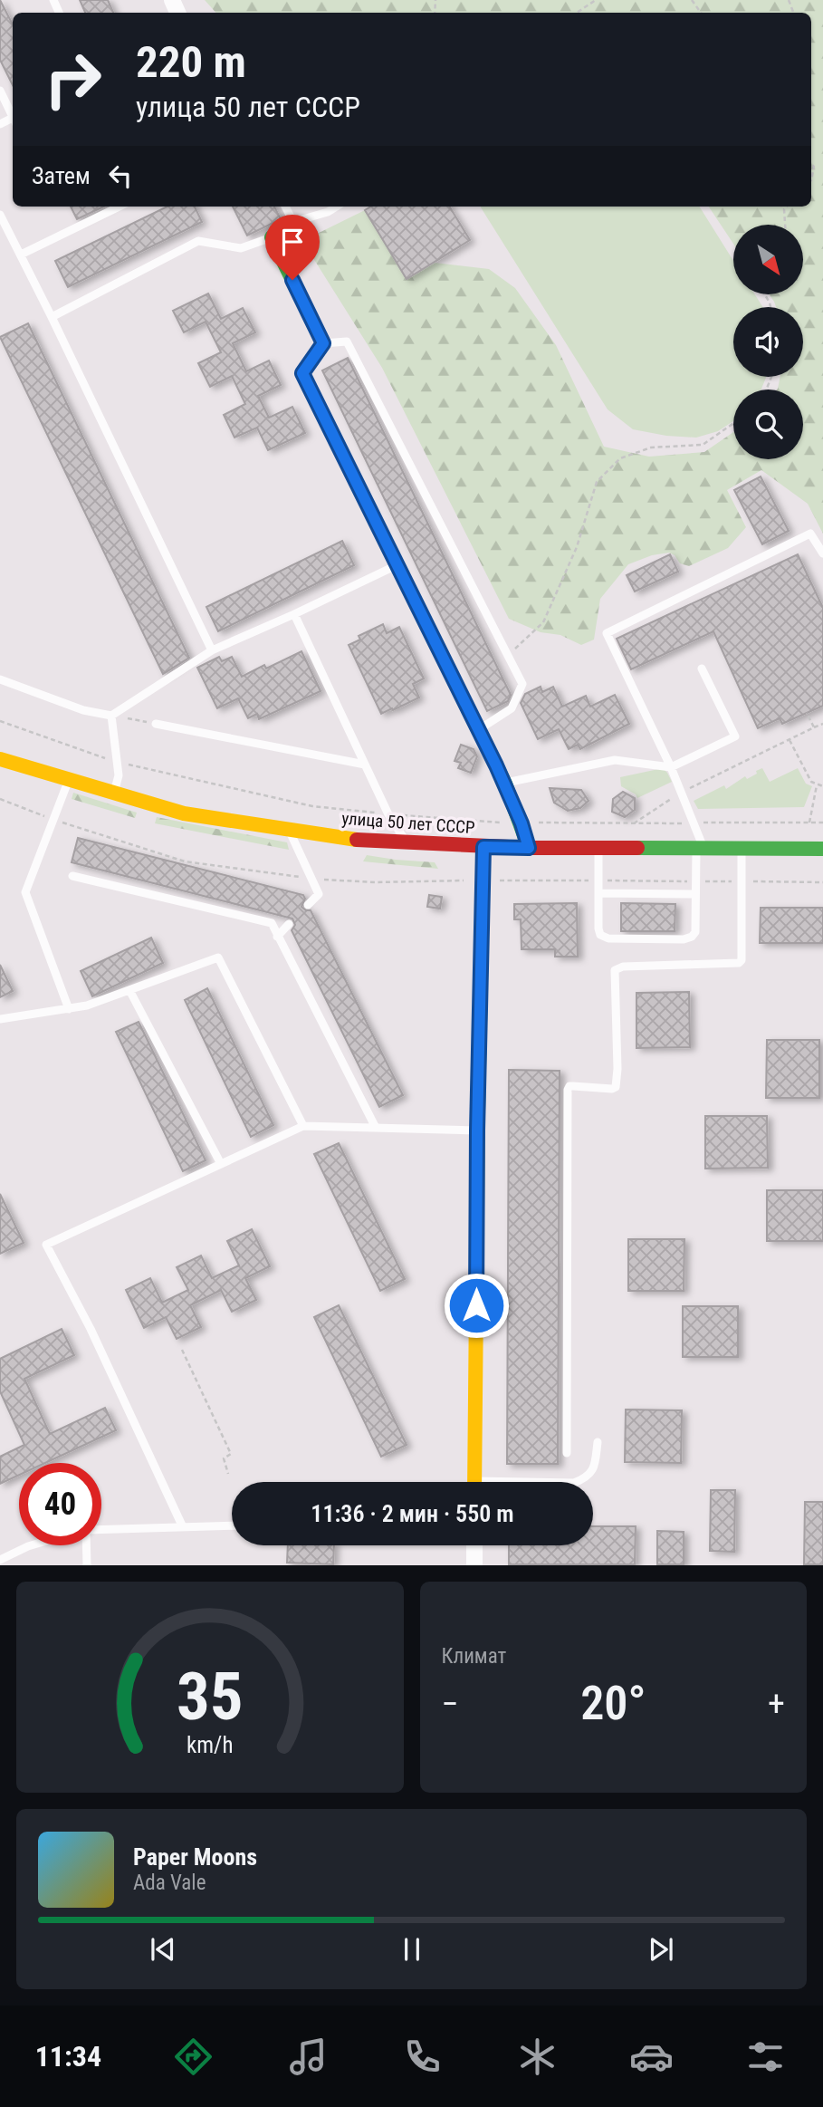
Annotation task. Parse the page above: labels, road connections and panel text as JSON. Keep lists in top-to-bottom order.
{
  "streets": {
    "street": ["улица 50 лет СССР"]
  },
  "north": "bottom right",
  "page": {
    "turn": ["220 m", "улица 50 лет СССР"],
    "then": "Затем",
    "limit": "40",
    "trip": "11:36 · 2 мин · 550 m",
    "tile": "Климат",
    "heat": ["−", "20°", "+"],
    "song": ["Paper Moons", "Ada Vale"],
    "tabs": "11:34",
    "gauge": ["35", "km/h"]
  }
}
